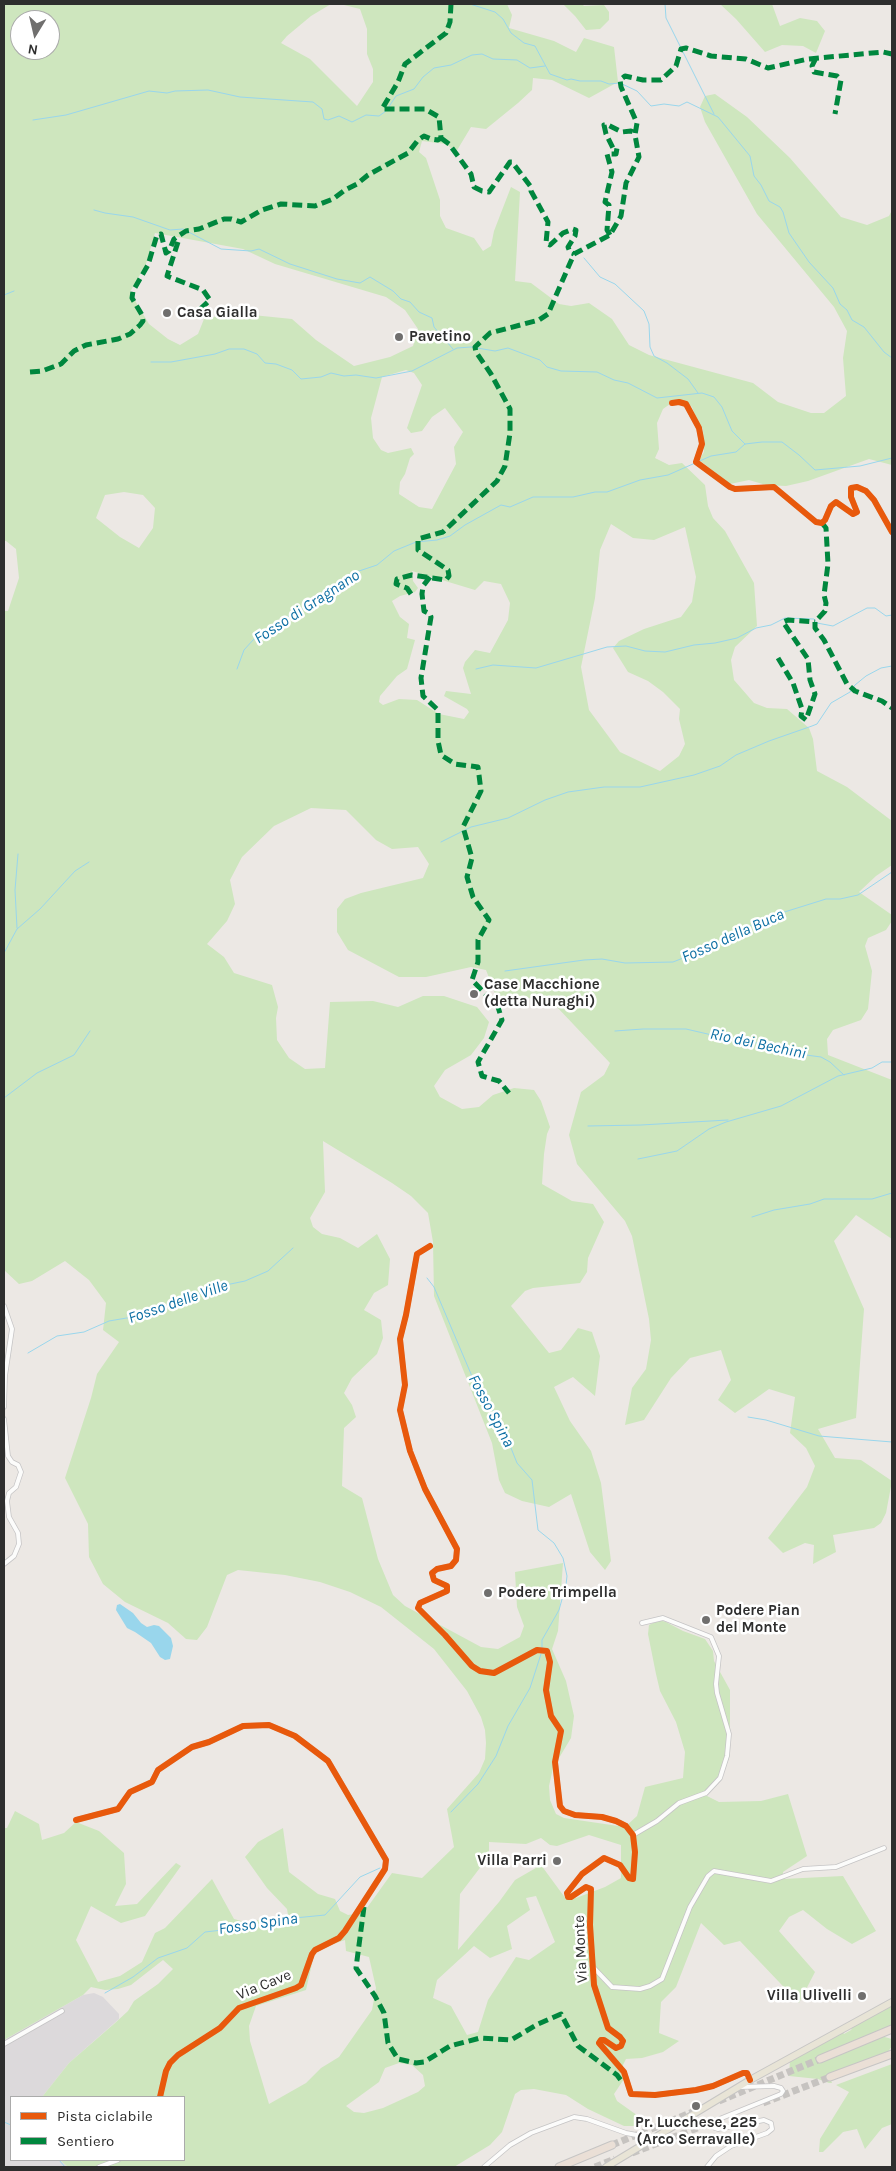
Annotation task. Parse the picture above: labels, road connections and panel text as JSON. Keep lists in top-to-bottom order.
{
  "streets": {
    "street": ["Via Monte", "Via Cave"]
  },
  "water": [
    "Fosso di Gragnano",
    "Fosso della Buca",
    "Rio dei Bechini",
    "Fosso delle Ville",
    "Fosso Spina"
  ],
  "places": [
    "Casa Gialla",
    "Pavetino",
    "Case Macchione (detta Nuraghi)",
    "Podere Trimpella",
    "Podere Pian del Monte",
    "Villa Parri",
    "Villa Ulivelli",
    "Pr. Lucchese, 225 (Arco Serravalle)"
  ],
  "legend": ["Pista ciclabile", "Sentiero"],
  "north": "bottom"
}
